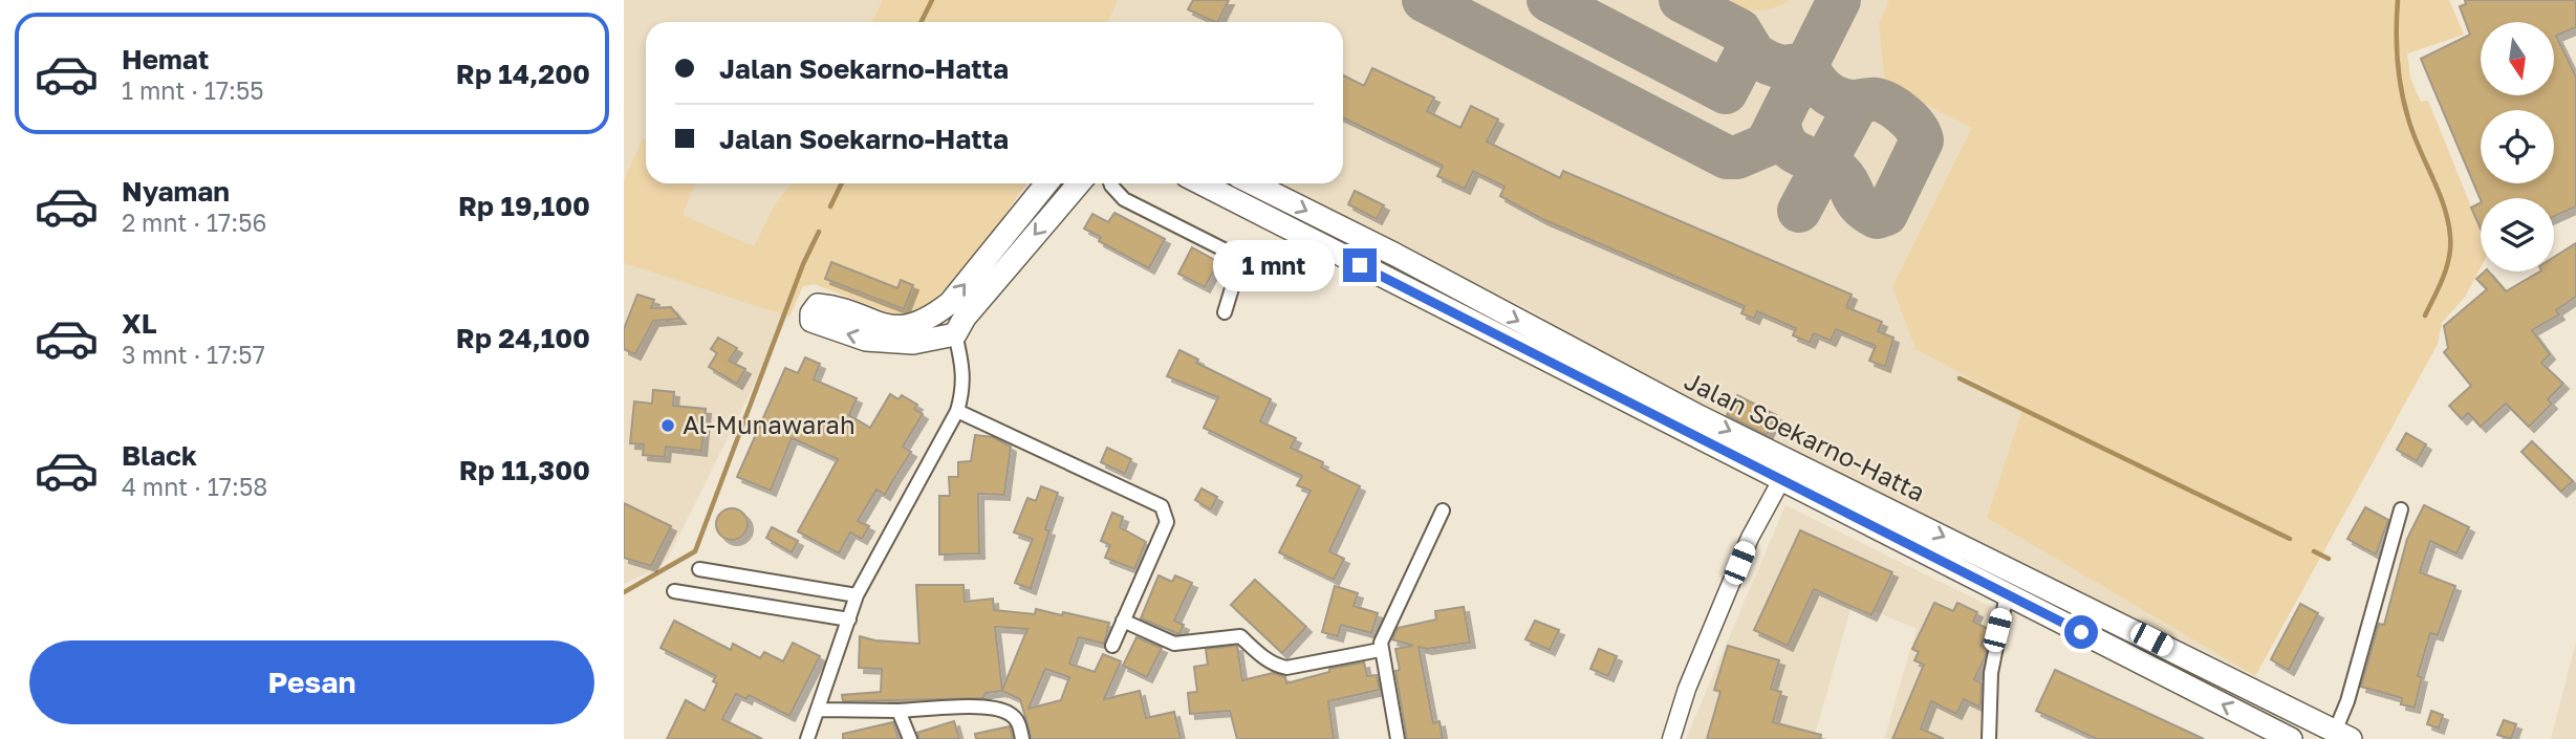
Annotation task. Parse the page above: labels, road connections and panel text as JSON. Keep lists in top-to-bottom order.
{
  "streets": {
    "highway": ["Jalan Soekarno-Hatta"]
  },
  "places": ["Al-Munawarah"],
  "north": "bottom",
  "page": {
    "list": [
      {
        "name": "Hemat",
        "note": "1 mnt · 17:55",
        "value": "Rp 14,200"
      },
      {
        "name": "Nyaman",
        "note": "2 mnt · 17:56",
        "value": "Rp 19,100"
      },
      {
        "name": "XL",
        "note": "3 mnt · 17:57",
        "value": "Rp 24,100"
      },
      {
        "name": "Black",
        "note": "4 mnt · 17:58",
        "value": "Rp 11,300"
      }
    ],
    "banner": ["Jalan Soekarno-Hatta", "Jalan Soekarno-Hatta"],
    "bubble": "1 mnt",
    "buttons": "Pesan"
  }
}
